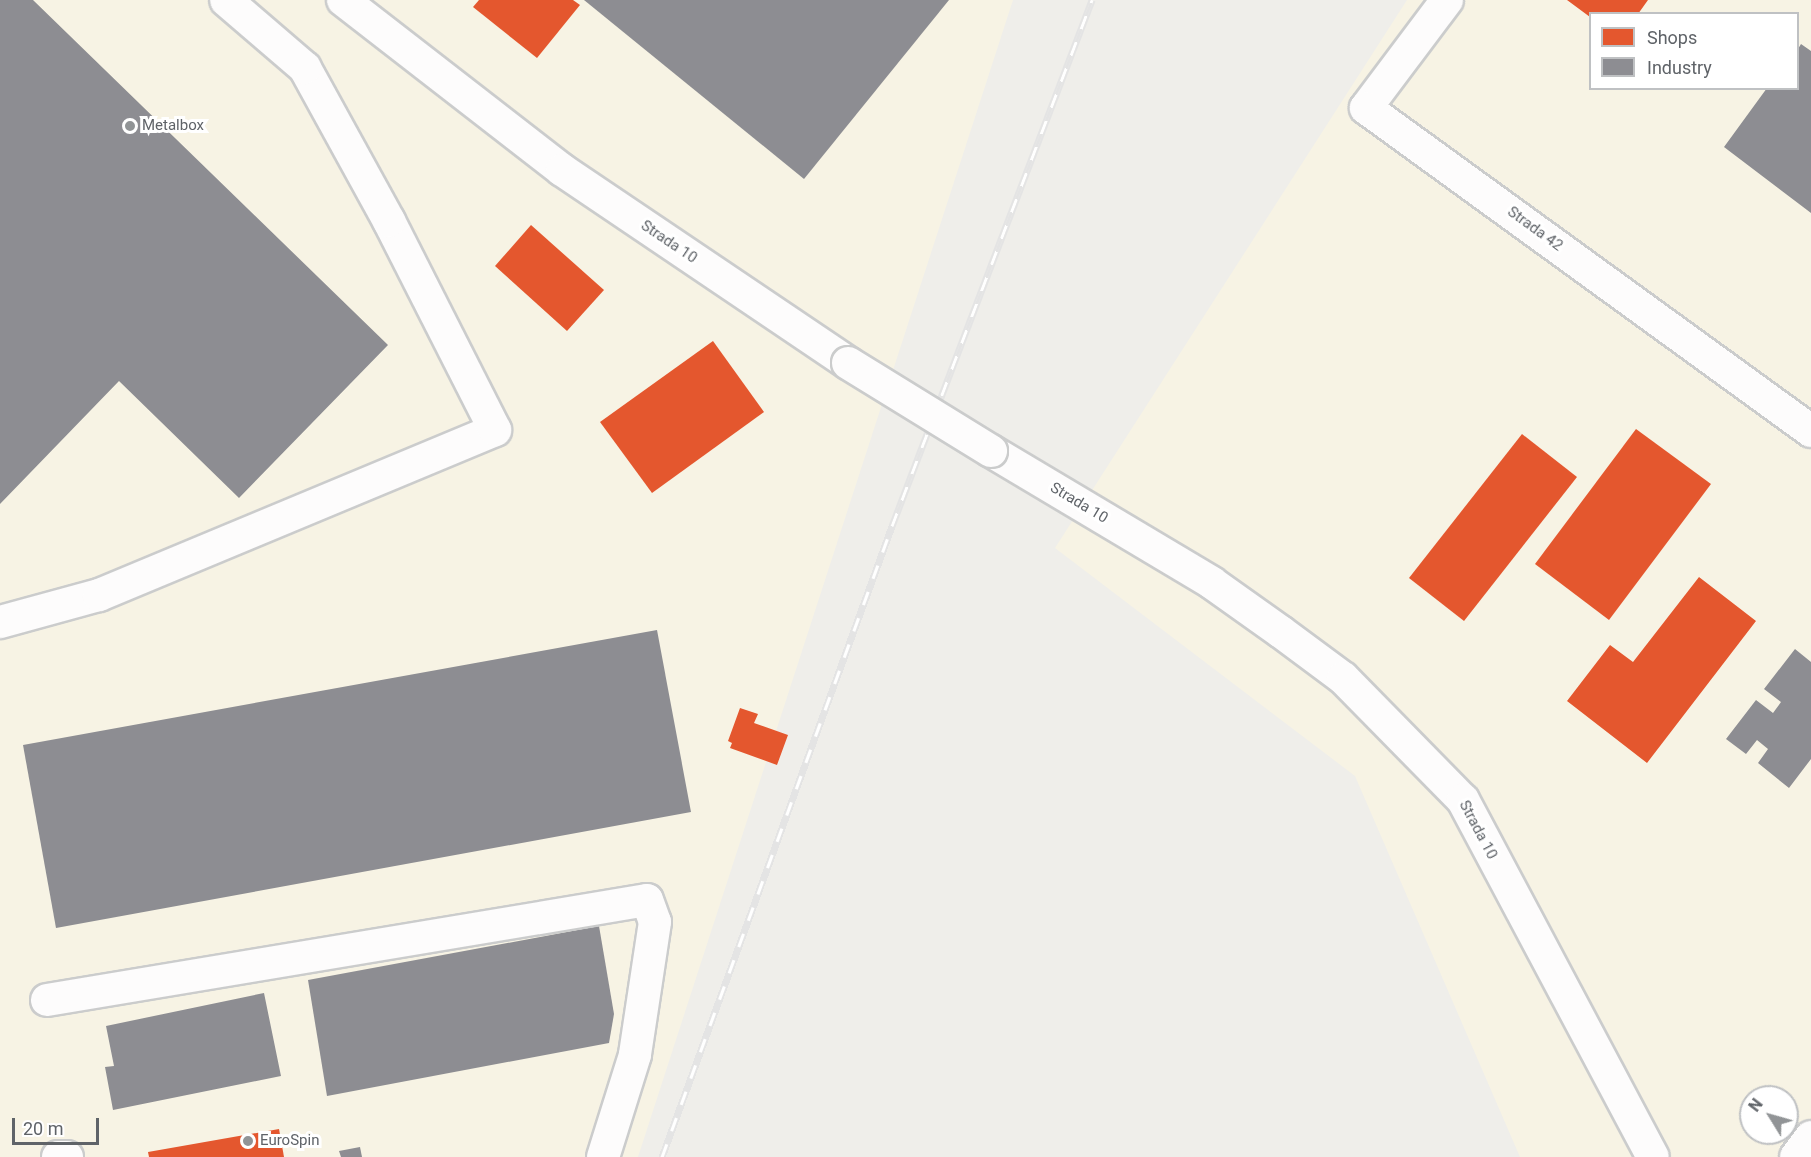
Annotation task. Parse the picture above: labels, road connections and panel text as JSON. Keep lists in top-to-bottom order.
{
  "streets": {
    "street": ["Strada 42", "Strada 10"]
  },
  "places": ["Metalbox", "EuroSpin"],
  "legend": ["Shops", "Industry"],
  "scale_bar": "20 m",
  "north": "top left"
}
